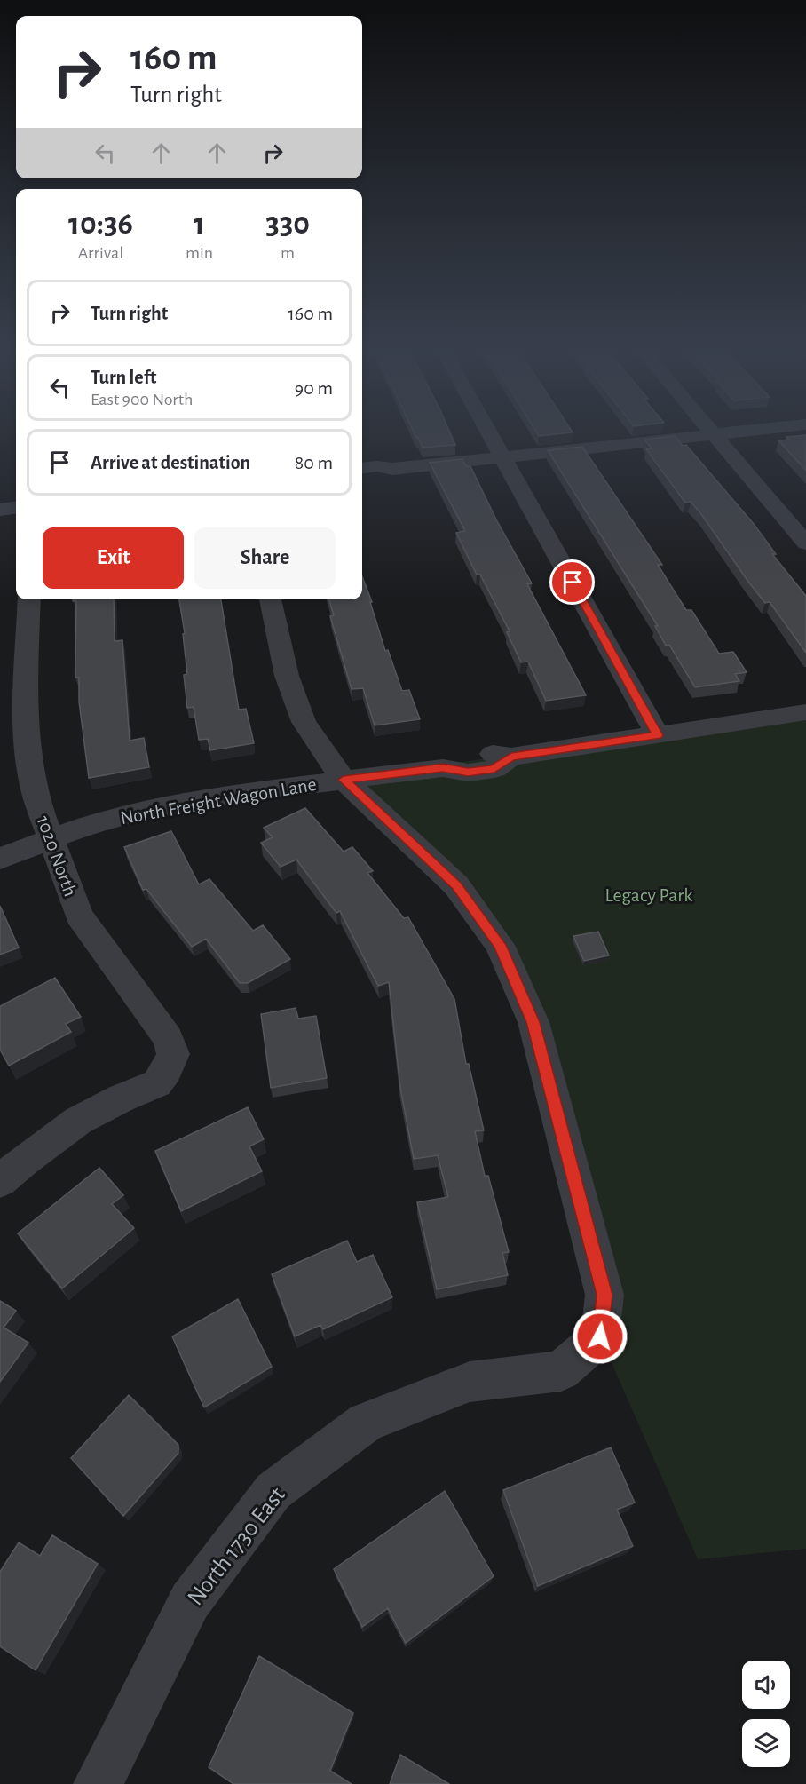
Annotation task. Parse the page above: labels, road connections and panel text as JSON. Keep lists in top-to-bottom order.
{
  "streets": {
    "street": ["North Freight Wagon Lane", "1020 North", "North 1730 East"]
  },
  "crossings": [
    ["North Freight Wagon Lane", "1020 North"],
    ["North Freight Wagon Lane", "North 1730 East"]
  ],
  "parks": ["Legacy Park"],
  "page": {
    "turn": ["160 m", "Turn right"],
    "eta": [
      "10:36",
      "Arrival",
      "1",
      "min",
      "330",
      "m"
    ],
    "list": [
      {
        "name": "Turn right",
        "value": "160 m"
      },
      {
        "name": "Turn left",
        "note": "East 900 North",
        "value": "90 m"
      },
      {
        "name": "Arrive at destination",
        "value": "80 m"
      }
    ],
    "buttons": ["Exit", "Share"]
  }
}
